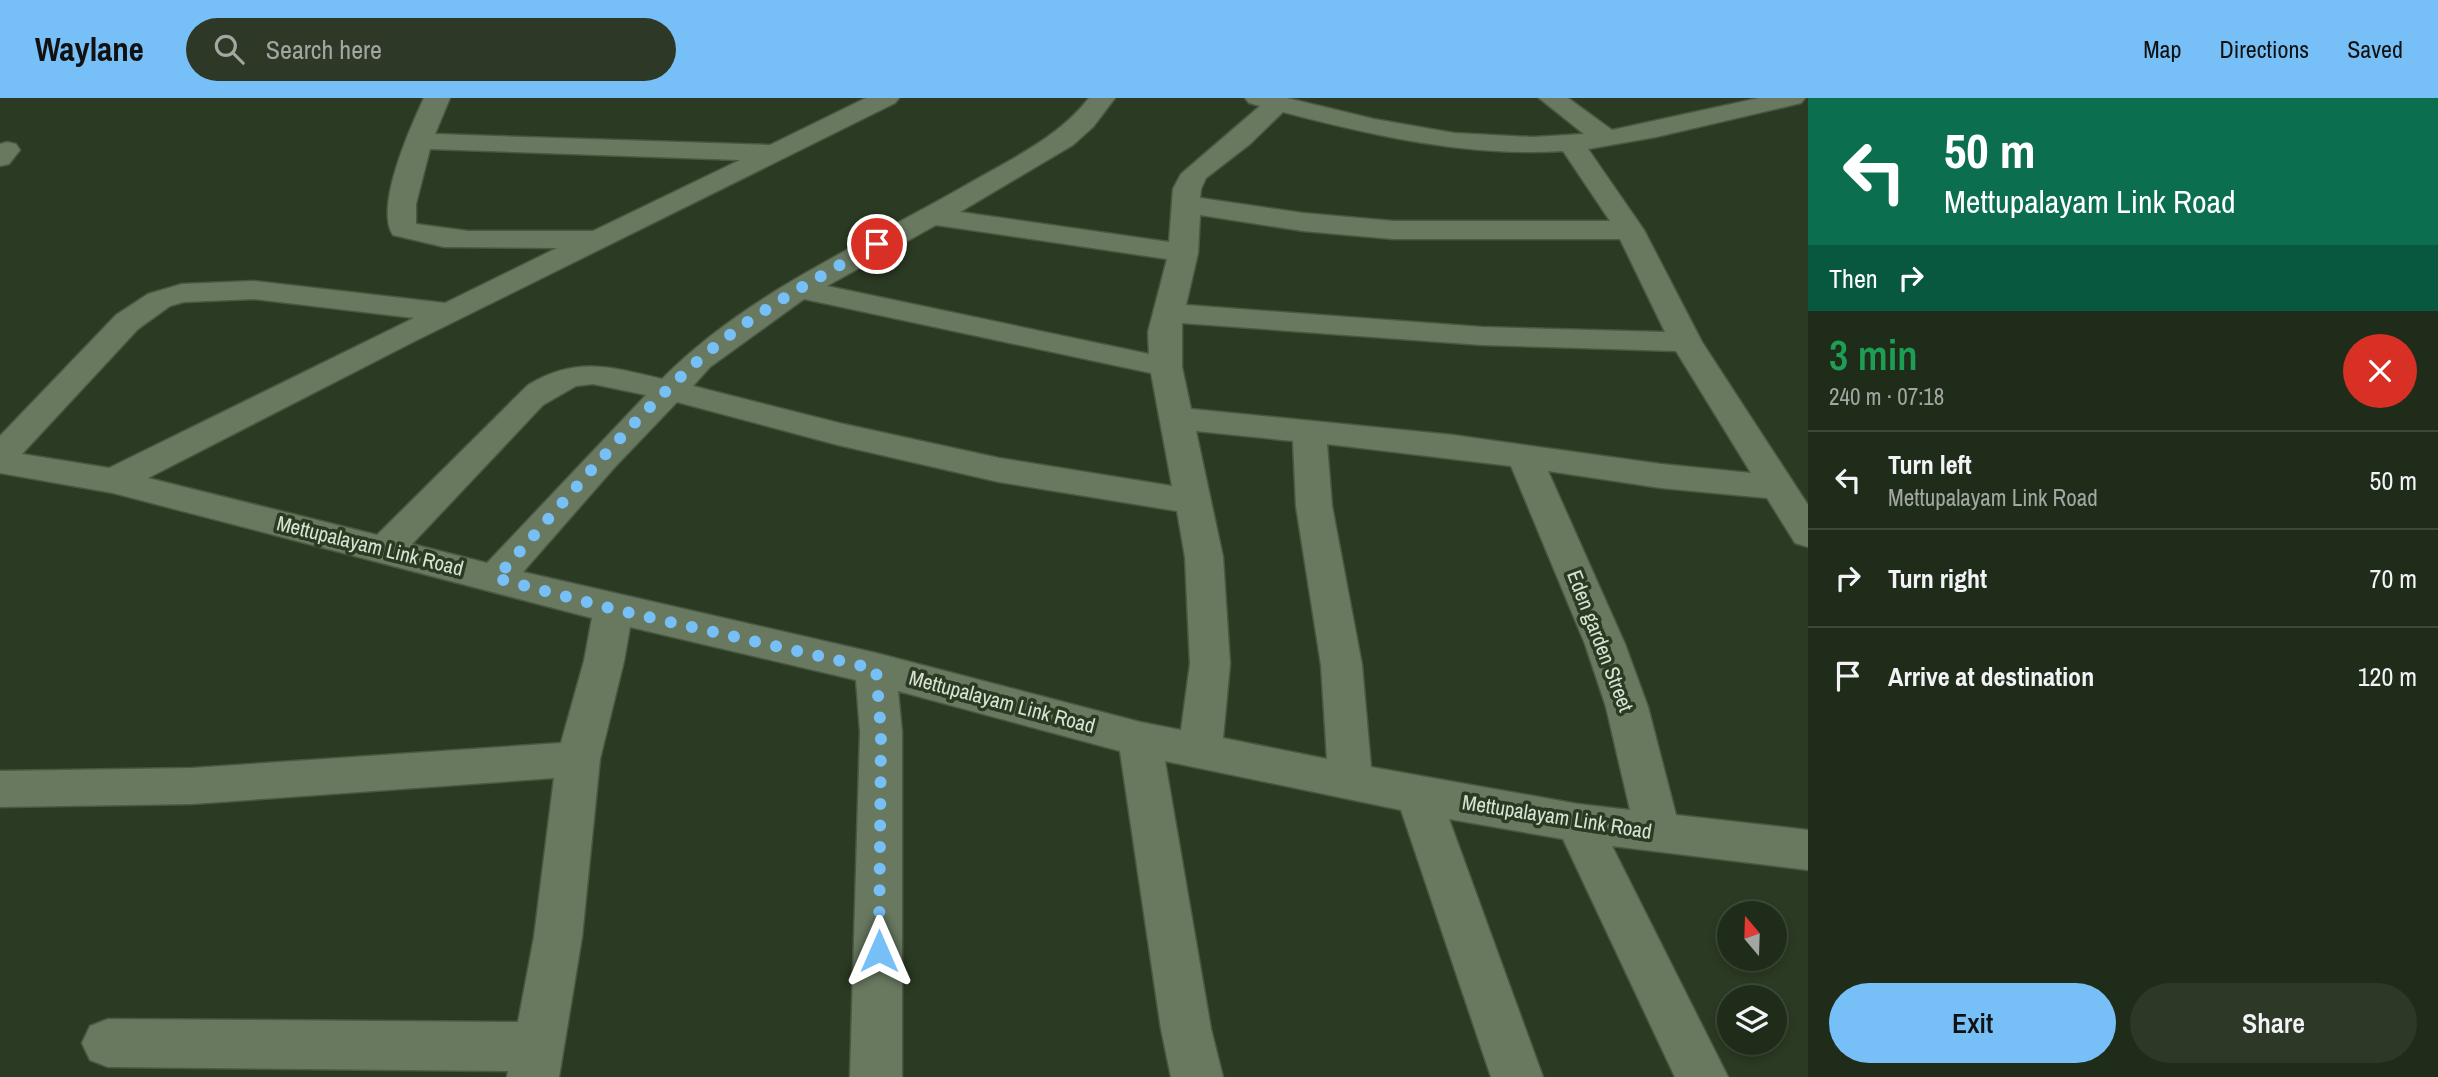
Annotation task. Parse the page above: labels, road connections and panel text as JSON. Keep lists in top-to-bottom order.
{
  "streets": {
    "street": ["Mettupalayam Link Road", "Eden garden Street"]
  },
  "crossings": [
    ["Mettupalayam Link Road", "Eden garden Street"]
  ],
  "north": "top",
  "page": {
    "header": "Waylane",
    "search": "Search here",
    "nav": ["Map", "Directions", "Saved"],
    "turn": ["50 m", "Mettupalayam Link Road"],
    "then": "Then",
    "heading": ["3 min", "240 m · 07:18"],
    "list": [
      {
        "name": "Turn left",
        "note": "Mettupalayam Link Road",
        "value": "50 m"
      },
      {
        "name": "Turn right",
        "value": "70 m"
      },
      {
        "name": "Arrive at destination",
        "value": "120 m"
      }
    ],
    "buttons": ["Exit", "Share"]
  }
}
